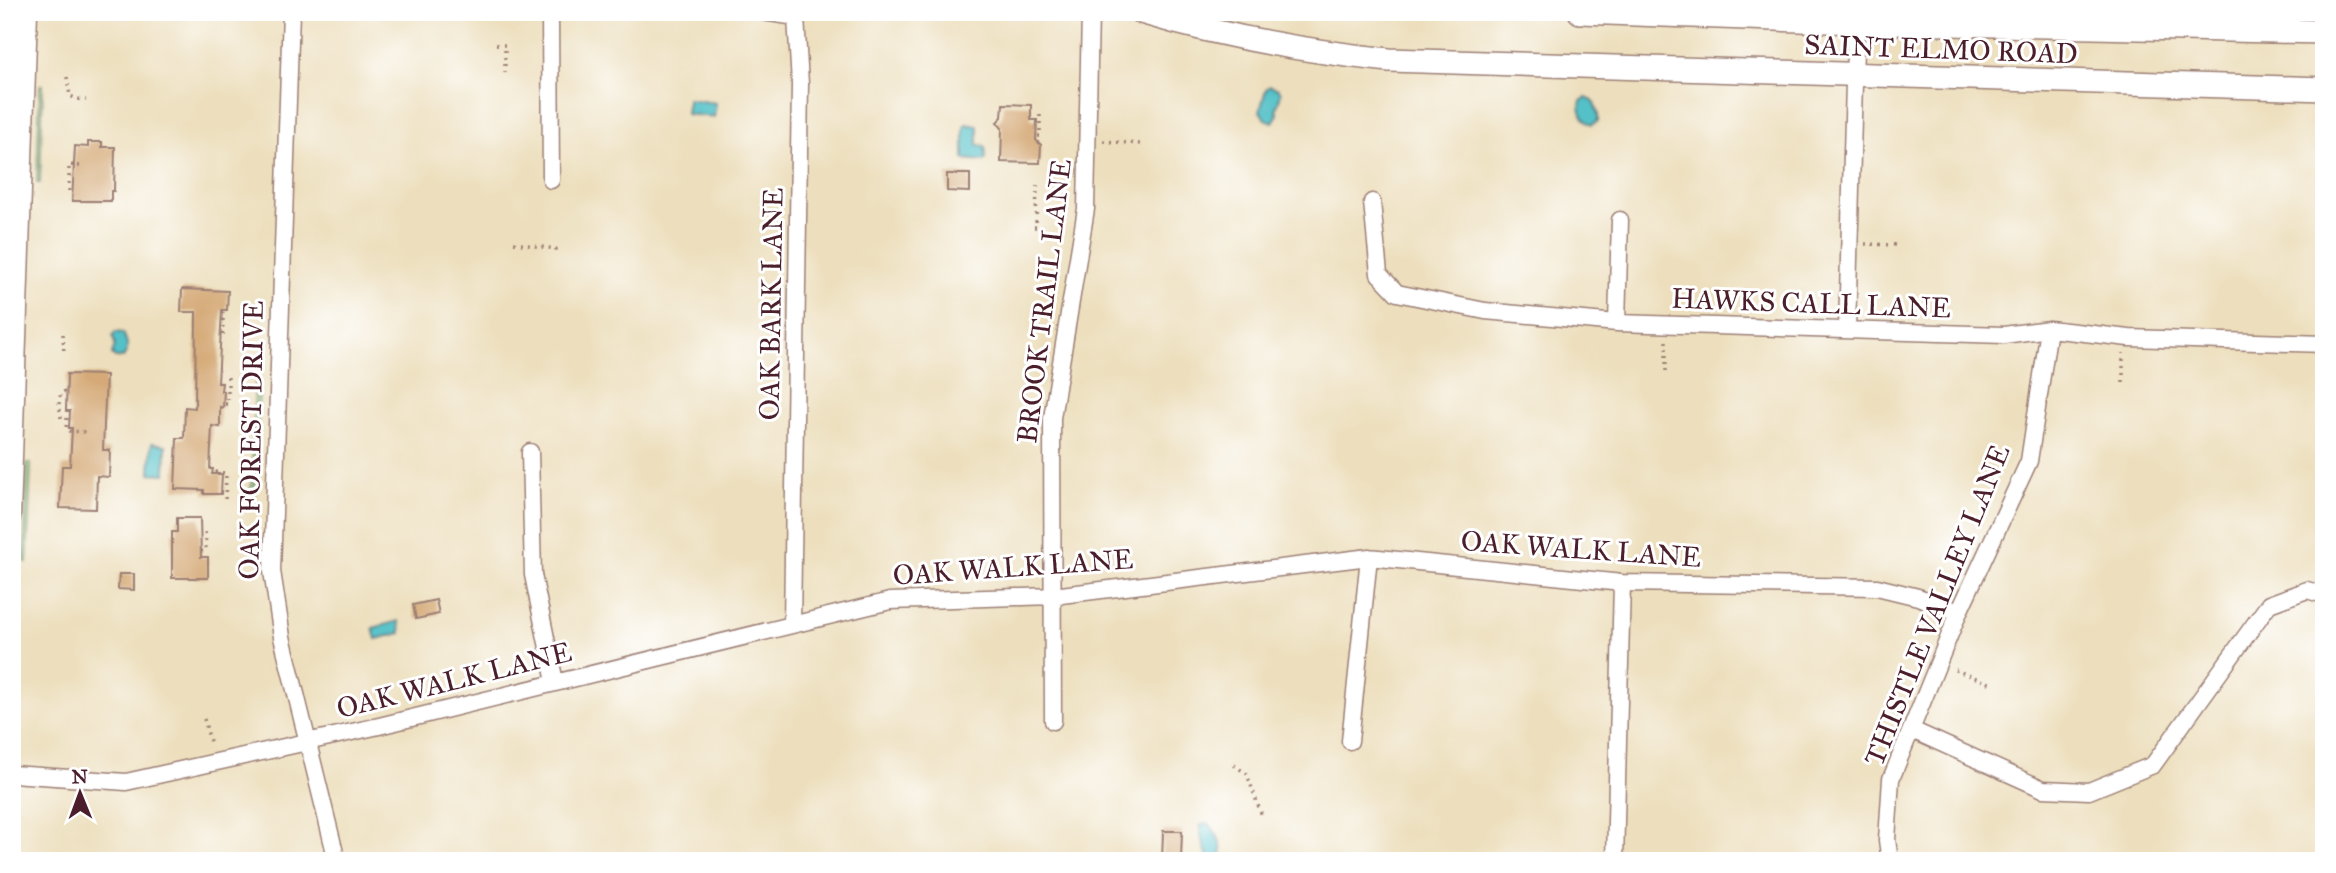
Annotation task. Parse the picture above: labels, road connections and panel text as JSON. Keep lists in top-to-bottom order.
{
  "streets": {
    "main road": ["SAINT ELMO ROAD"],
    "street": [
      "BROOK TRAIL LANE",
      "HAWKS CALL LANE",
      "OAK BARK LANE",
      "OAK FOREST DRIVE",
      "OAK WALK LANE",
      "THISTLE VALLEY LANE"
    ]
  },
  "crossings": [
    ["BROOK TRAIL LANE", "OAK WALK LANE"],
    ["HAWKS CALL LANE", "THISTLE VALLEY LANE"],
    ["OAK BARK LANE", "OAK WALK LANE"],
    ["OAK FOREST DRIVE", "OAK WALK LANE"],
    ["OAK WALK LANE", "THISTLE VALLEY LANE"]
  ],
  "north": "top"
}
